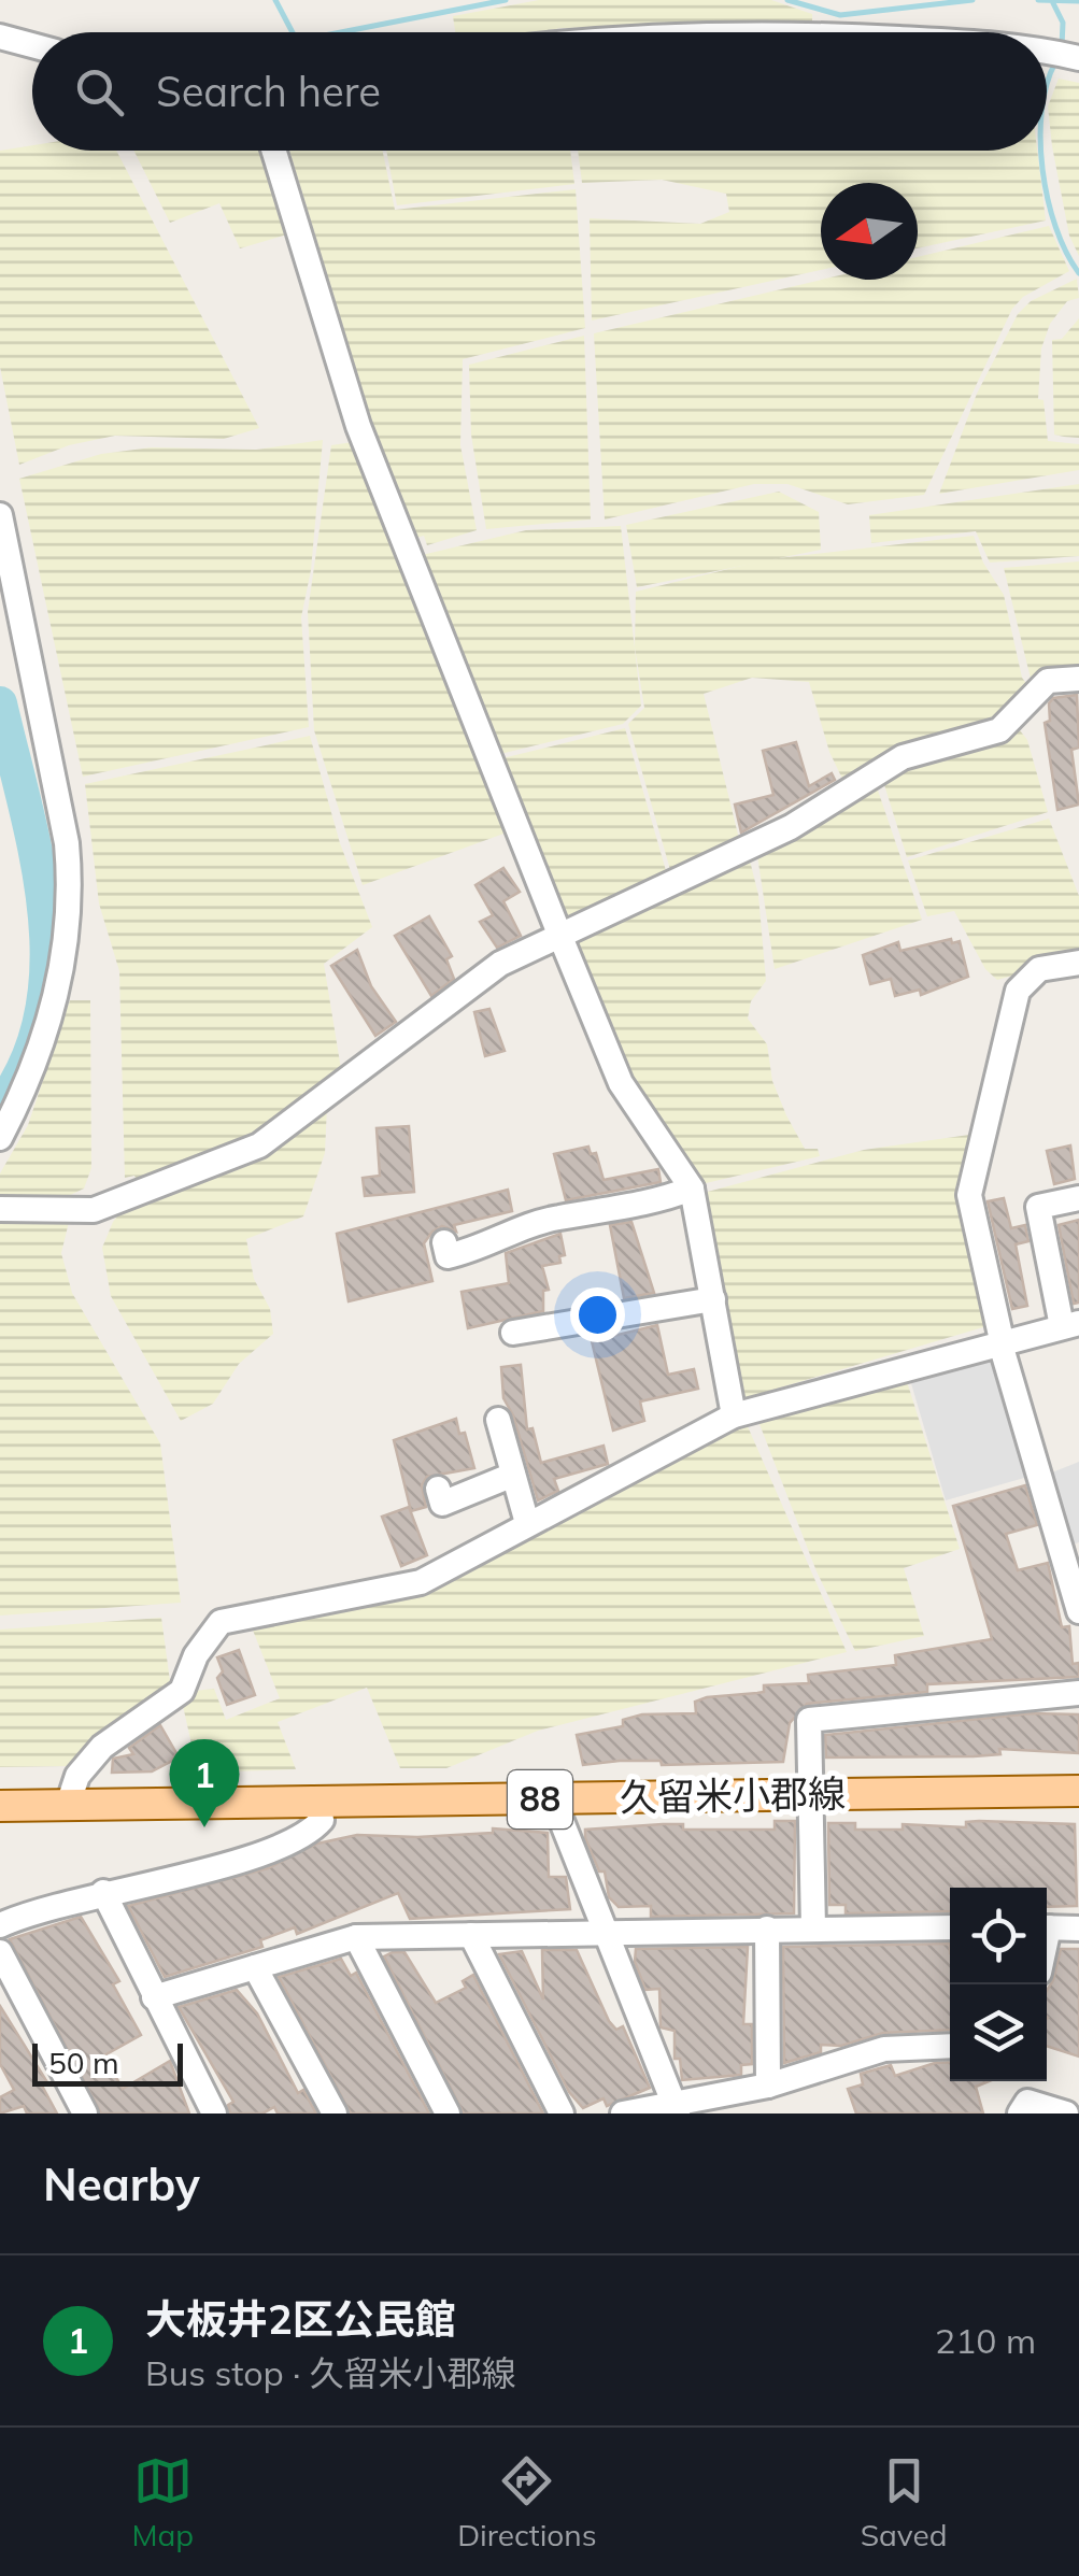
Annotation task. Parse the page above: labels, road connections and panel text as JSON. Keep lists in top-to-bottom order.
{
  "streets": {
    "main road": ["久留米小郡線", "88"]
  },
  "scale_bar": "50 m",
  "north": "left",
  "page": {
    "search": "Search here",
    "pins": "1",
    "scale": "50 m",
    "heading": "Nearby",
    "list": [
      {
        "mark": "1",
        "name": "大板井2区公民館",
        "note": "Bus stop · 久留米小郡線",
        "value": "210 m"
      }
    ],
    "nav": ["Map", "Directions", "Saved"]
  }
}
